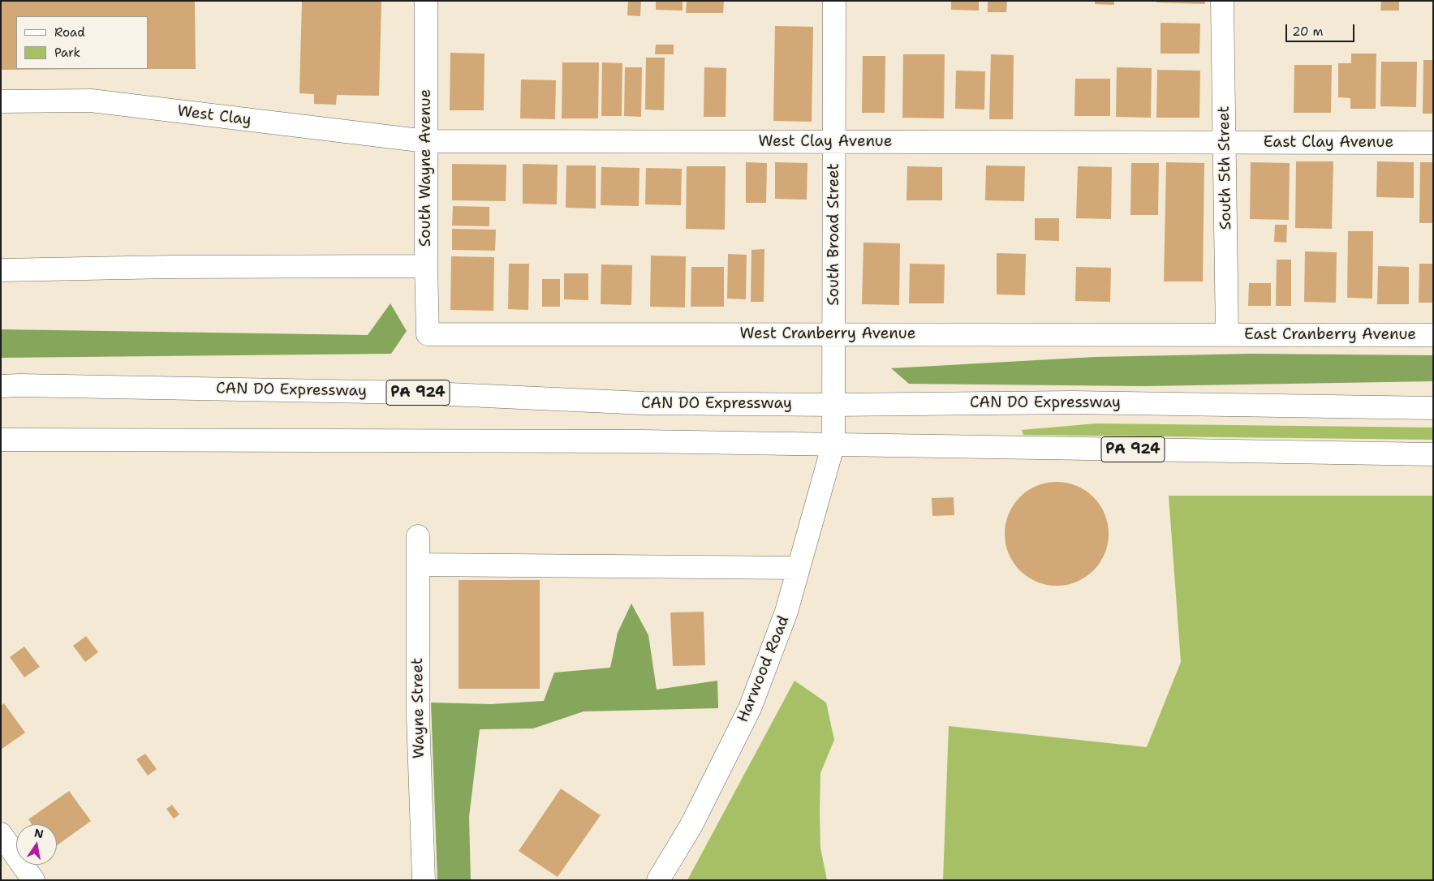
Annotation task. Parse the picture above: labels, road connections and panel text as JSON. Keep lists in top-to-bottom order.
{
  "streets": {
    "street": [
      "West Clay",
      "West Clay Avenue",
      "East Clay Avenue",
      "South Wayne Avenue",
      "South 5th Street",
      "South Broad Street",
      "West Cranberry Avenue",
      "East Cranberry Avenue",
      "CAN DO Expressway",
      "PA 924",
      "Harwood Road",
      "Wayne Street"
    ]
  },
  "crossings": [
    ["West Clay", "West Clay Avenue"],
    ["West Clay", "South Wayne Avenue"],
    ["West Clay Avenue", "East Clay Avenue"],
    ["West Clay Avenue", "South Wayne Avenue"],
    ["West Clay Avenue", "South 5th Street"],
    ["West Clay Avenue", "South Broad Street"],
    ["East Clay Avenue", "South 5th Street"],
    ["South Wayne Avenue", "West Cranberry Avenue"],
    ["South 5th Street", "West Cranberry Avenue"],
    ["South 5th Street", "East Cranberry Avenue"],
    ["South Broad Street", "West Cranberry Avenue"],
    ["South Broad Street", "CAN DO Expressway"],
    ["South Broad Street", "PA 924"],
    ["South Broad Street", "Harwood Road"],
    ["West Cranberry Avenue", "East Cranberry Avenue"],
    ["PA 924", "Harwood Road"]
  ],
  "legend": ["Road", "Park"],
  "scale_bar": "20 m",
  "north": "top"
}
